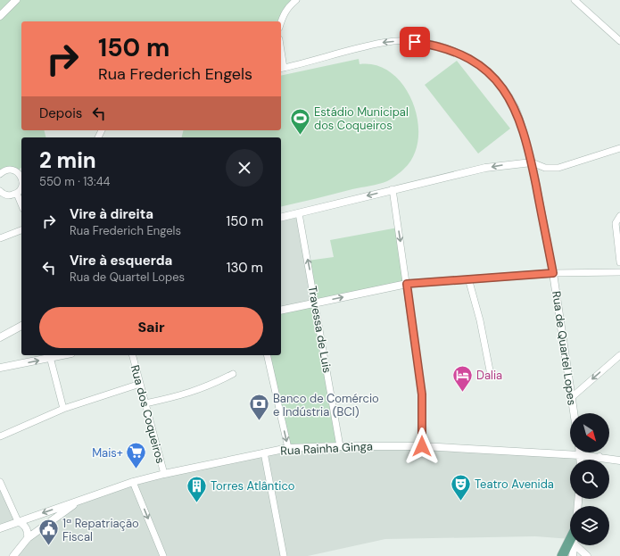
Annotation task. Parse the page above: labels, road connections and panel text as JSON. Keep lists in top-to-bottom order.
{
  "streets": {
    "street": [
      "Travessa de Luis",
      "Rua de Quartel Lopes",
      "Rua dos Coqueiros",
      "Rua Rainha Ginga"
    ]
  },
  "crossings": [
    ["Travessa de Luis", "Rua Rainha Ginga"],
    ["Rua dos Coqueiros", "Rua Rainha Ginga"]
  ],
  "one_way": ["Travessa de Luis"],
  "places": {
    "sports": ["Estádio Municipal dos Coqueiros"],
    "hotel": ["Dalia"],
    "bank": ["Banco de Comércio e Indústria (BCI)"],
    "supermarket": ["Mais+"],
    "theatre": ["Teatro Avenida"],
    "building": ["Torres Atlântico"],
    "public building": ["1ª Repatriação Fiscal"]
  },
  "north": "bottom right",
  "page": {
    "turn": ["150 m", "Rua Frederich Engels"],
    "then": "Depois",
    "heading": ["2 min", "550 m · 13:44"],
    "list": [
      {
        "name": "Vire à direita",
        "note": "Rua Frederich Engels",
        "value": "150 m"
      },
      {
        "name": "Vire à esquerda",
        "note": "Rua de Quartel Lopes",
        "value": "130 m"
      }
    ],
    "buttons": "Sair"
  }
}
